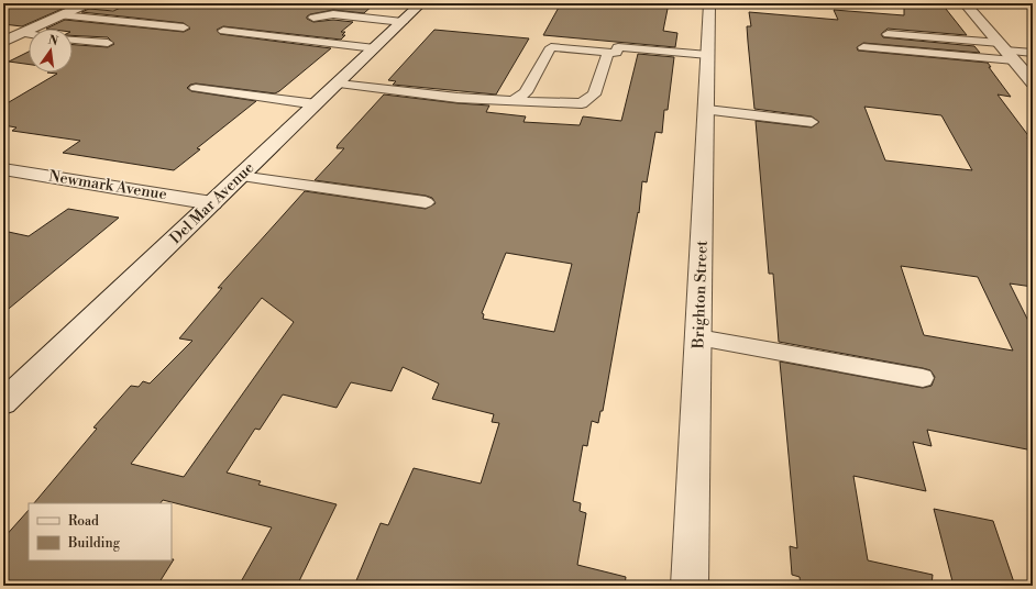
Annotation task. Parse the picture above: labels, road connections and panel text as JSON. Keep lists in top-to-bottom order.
{
  "streets": {
    "street": ["Newmark Avenue", "Del Mar Avenue", "Brighton Street"]
  },
  "crossings": [
    ["Newmark Avenue", "Del Mar Avenue"]
  ],
  "legend": ["Road", "Building"],
  "north": "top"
}
